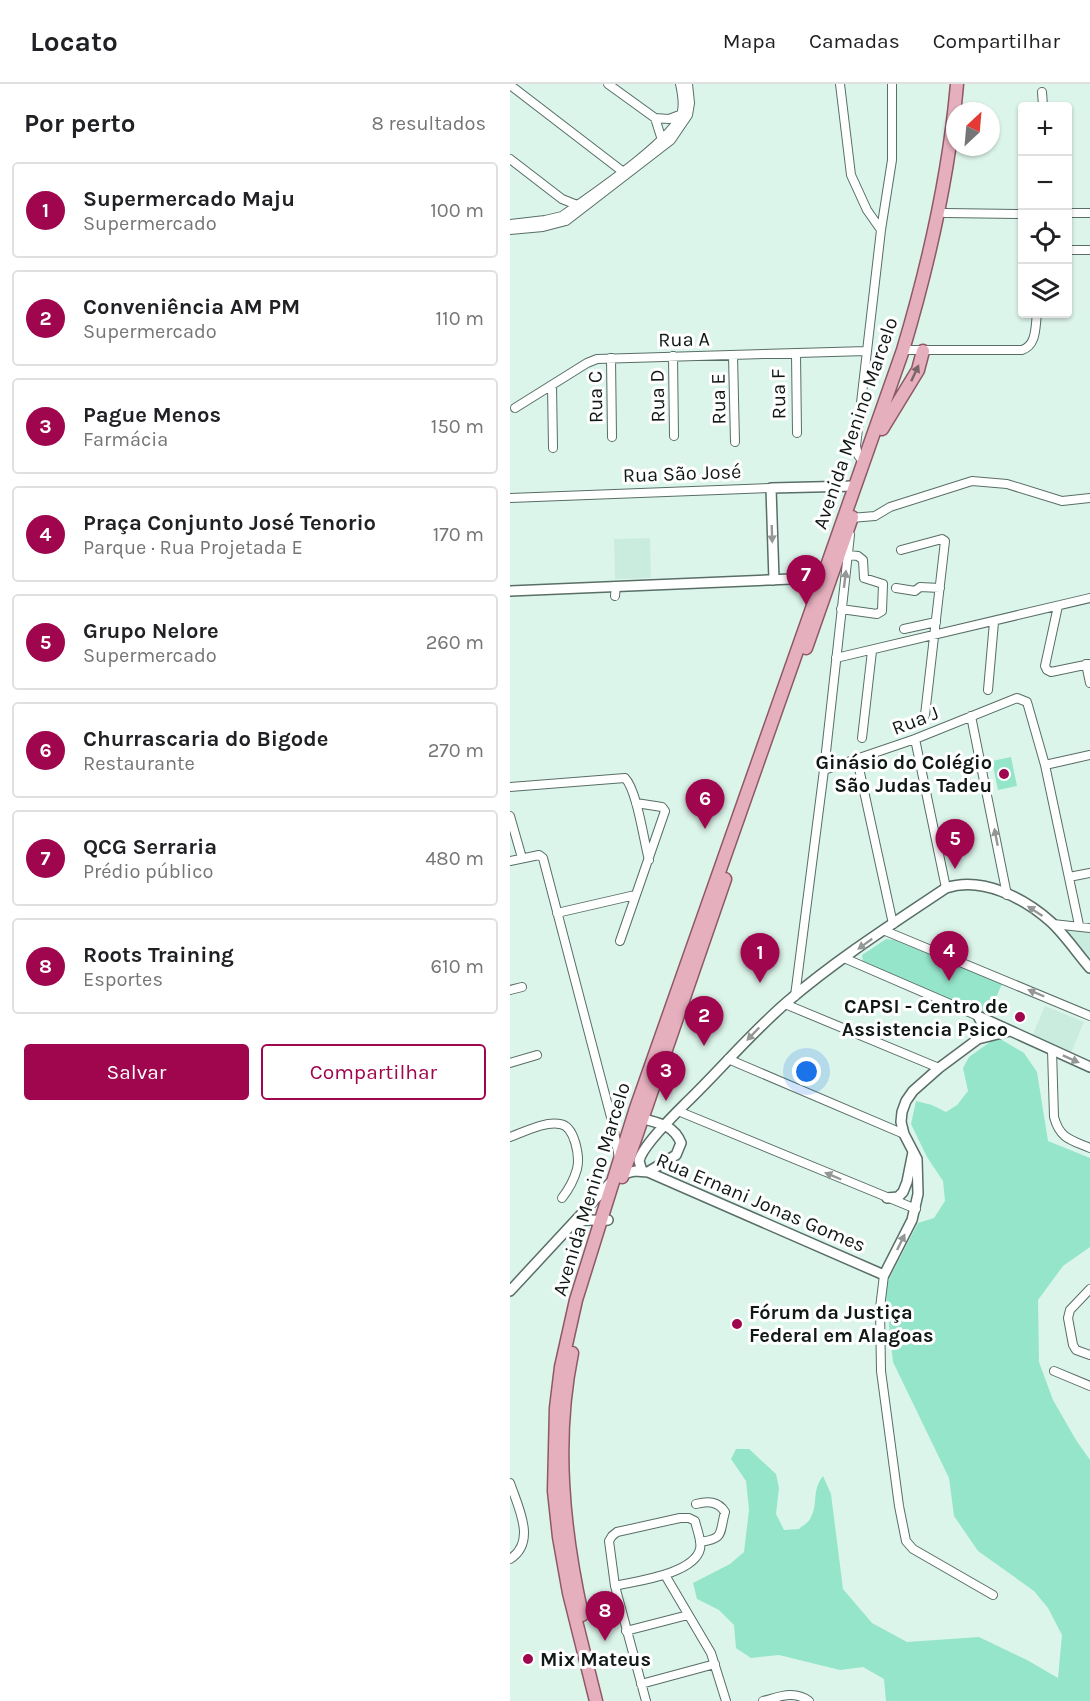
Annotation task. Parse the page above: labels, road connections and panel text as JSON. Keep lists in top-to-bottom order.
{
  "streets": {
    "main road": ["Avenida Menino Marcelo"],
    "street": [
      "Rua A",
      "Rua F",
      "Rua D",
      "Rua C",
      "Rua E",
      "Rua São José",
      "Rua J",
      "Rua Ernani Jonas Gomes"
    ]
  },
  "crossings": [
    ["Rua A", "Rua F"],
    ["Rua A", "Rua D"],
    ["Rua A", "Rua C"],
    ["Rua A", "Rua E"],
    ["Avenida Menino Marcelo", "Rua São José"],
    ["Avenida Menino Marcelo", "Rua Ernani Jonas Gomes"]
  ],
  "places": [
    "Ginásio do Colégio São Judas Tadeu",
    "CAPSI - Centro de Assistencia Psico",
    "Fórum da Justiça Federal em Alagoas",
    "Mix Mateus"
  ],
  "north": "top right",
  "page": {
    "header": "Locato",
    "nav": ["Mapa", "Camadas", "Compartilhar"],
    "heading": ["Por perto", "8 resultados"],
    "map_buttons": ["+", "−"],
    "list": [
      {
        "mark": "1",
        "name": "Supermercado Maju",
        "note": "Supermercado",
        "value": "100 m"
      },
      {
        "mark": "2",
        "name": "Conveniência AM PM",
        "note": "Supermercado",
        "value": "110 m"
      },
      {
        "mark": "3",
        "name": "Pague Menos",
        "note": "Farmácia",
        "value": "150 m"
      },
      {
        "mark": "4",
        "name": "Praça Conjunto José Tenorio",
        "note": "Parque · Rua Projetada E",
        "value": "170 m"
      },
      {
        "mark": "5",
        "name": "Grupo Nelore",
        "note": "Supermercado",
        "value": "260 m"
      },
      {
        "mark": "6",
        "name": "Churrascaria do Bigode",
        "note": "Restaurante",
        "value": "270 m"
      },
      {
        "mark": "7",
        "name": "QCG Serraria",
        "note": "Prédio público",
        "value": "480 m"
      },
      {
        "mark": "8",
        "name": "Roots Training",
        "note": "Esportes",
        "value": "610 m"
      }
    ],
    "pins": [
      "7",
      "6",
      "5",
      "4",
      "1",
      "2",
      "3",
      "8"
    ],
    "buttons": ["Salvar", "Compartilhar"]
  }
}
